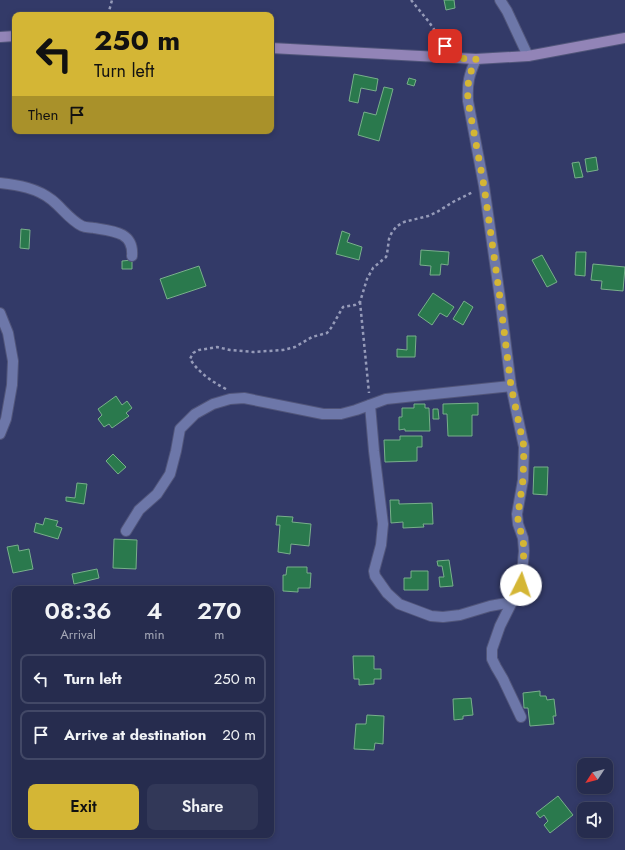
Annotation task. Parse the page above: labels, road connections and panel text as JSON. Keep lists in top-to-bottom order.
{
  "north": "bottom left",
  "page": {
    "turn": ["250 m", "Turn left"],
    "then": "Then",
    "eta": [
      "08:36",
      "Arrival",
      "4",
      "min",
      "270",
      "m"
    ],
    "list": [
      {
        "name": "Turn left",
        "value": "250 m"
      },
      {
        "name": "Arrive at destination",
        "value": "20 m"
      }
    ],
    "buttons": ["Exit", "Share"]
  }
}
